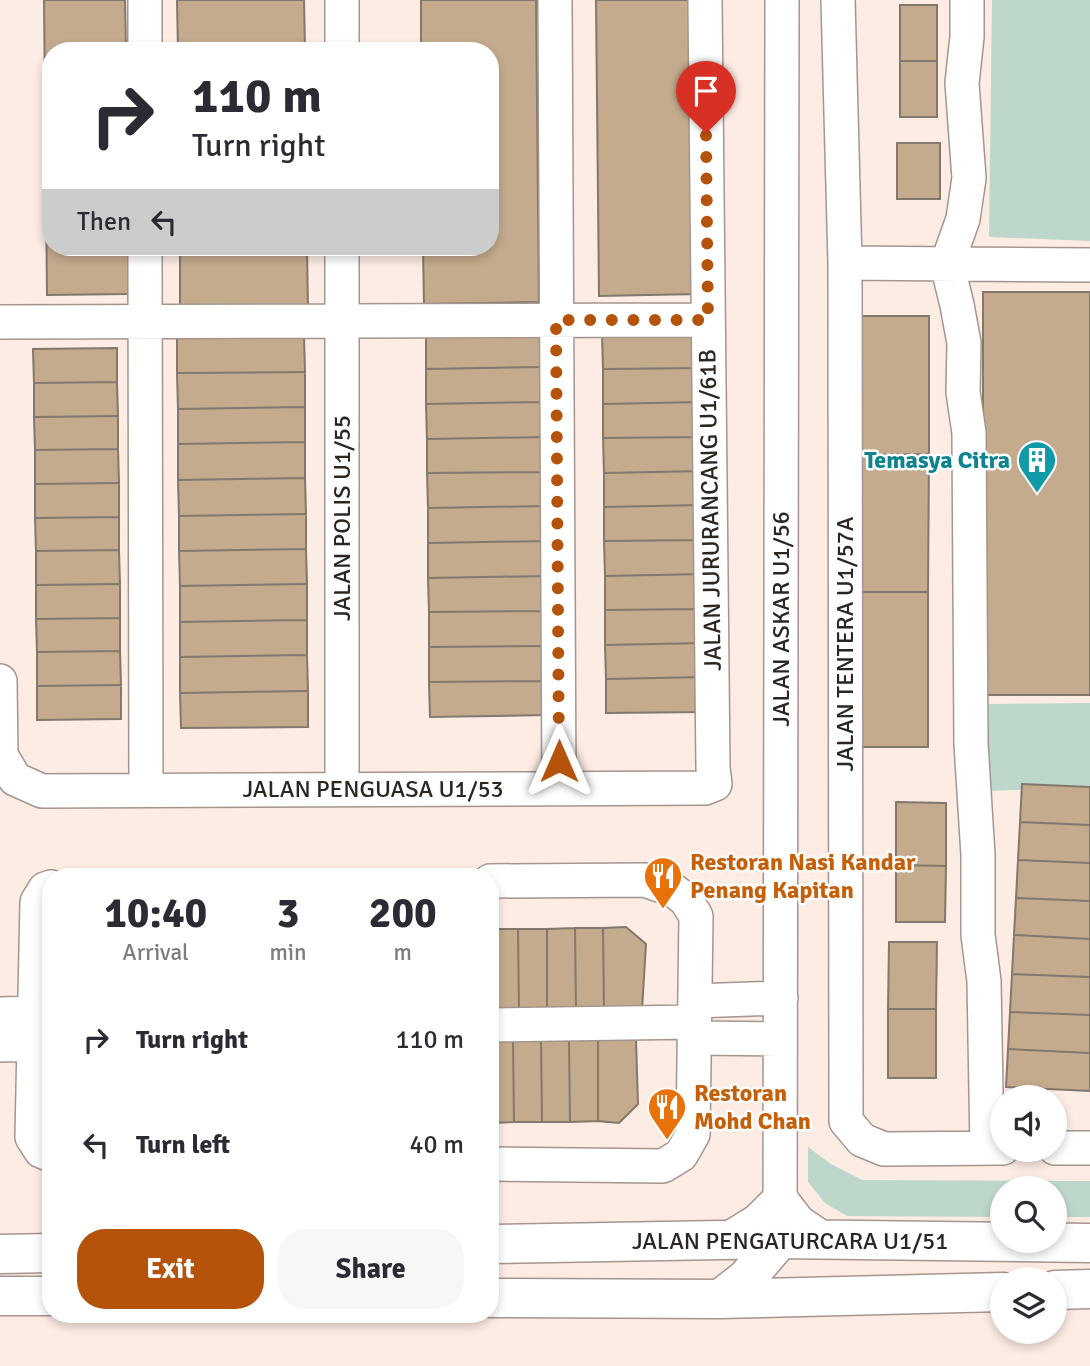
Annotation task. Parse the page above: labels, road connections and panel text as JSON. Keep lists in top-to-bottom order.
{
  "streets": {
    "main road": ["JALAN PENGATURCARA U1/51"],
    "street": [
      "JALAN JURURANCANG U1/61B",
      "JALAN POLIS U1/55",
      "JALAN ASKAR U1/56",
      "JALAN TENTERA U1/57A",
      "JALAN PENGUASA U1/53"
    ]
  },
  "crossings": [
    ["JALAN JURURANCANG U1/61B", "JALAN PENGUASA U1/53"],
    ["JALAN POLIS U1/55", "JALAN PENGUASA U1/53"],
    ["JALAN ASKAR U1/56", "JALAN PENGATURCARA U1/51"]
  ],
  "places": {
    "building": ["Temasya Citra"],
    "restaurant": ["Restoran Nasi Kandar Penang Kapitan", "Restoran Mohd Chan"]
  },
  "page": {
    "turn": ["110 m", "Turn right"],
    "then": "Then",
    "eta": [
      "10:40",
      "Arrival",
      "3",
      "min",
      "200",
      "m"
    ],
    "list": [
      {
        "name": "Turn right",
        "value": "110 m"
      },
      {
        "name": "Turn left",
        "value": "40 m"
      }
    ],
    "buttons": ["Exit", "Share"]
  }
}
